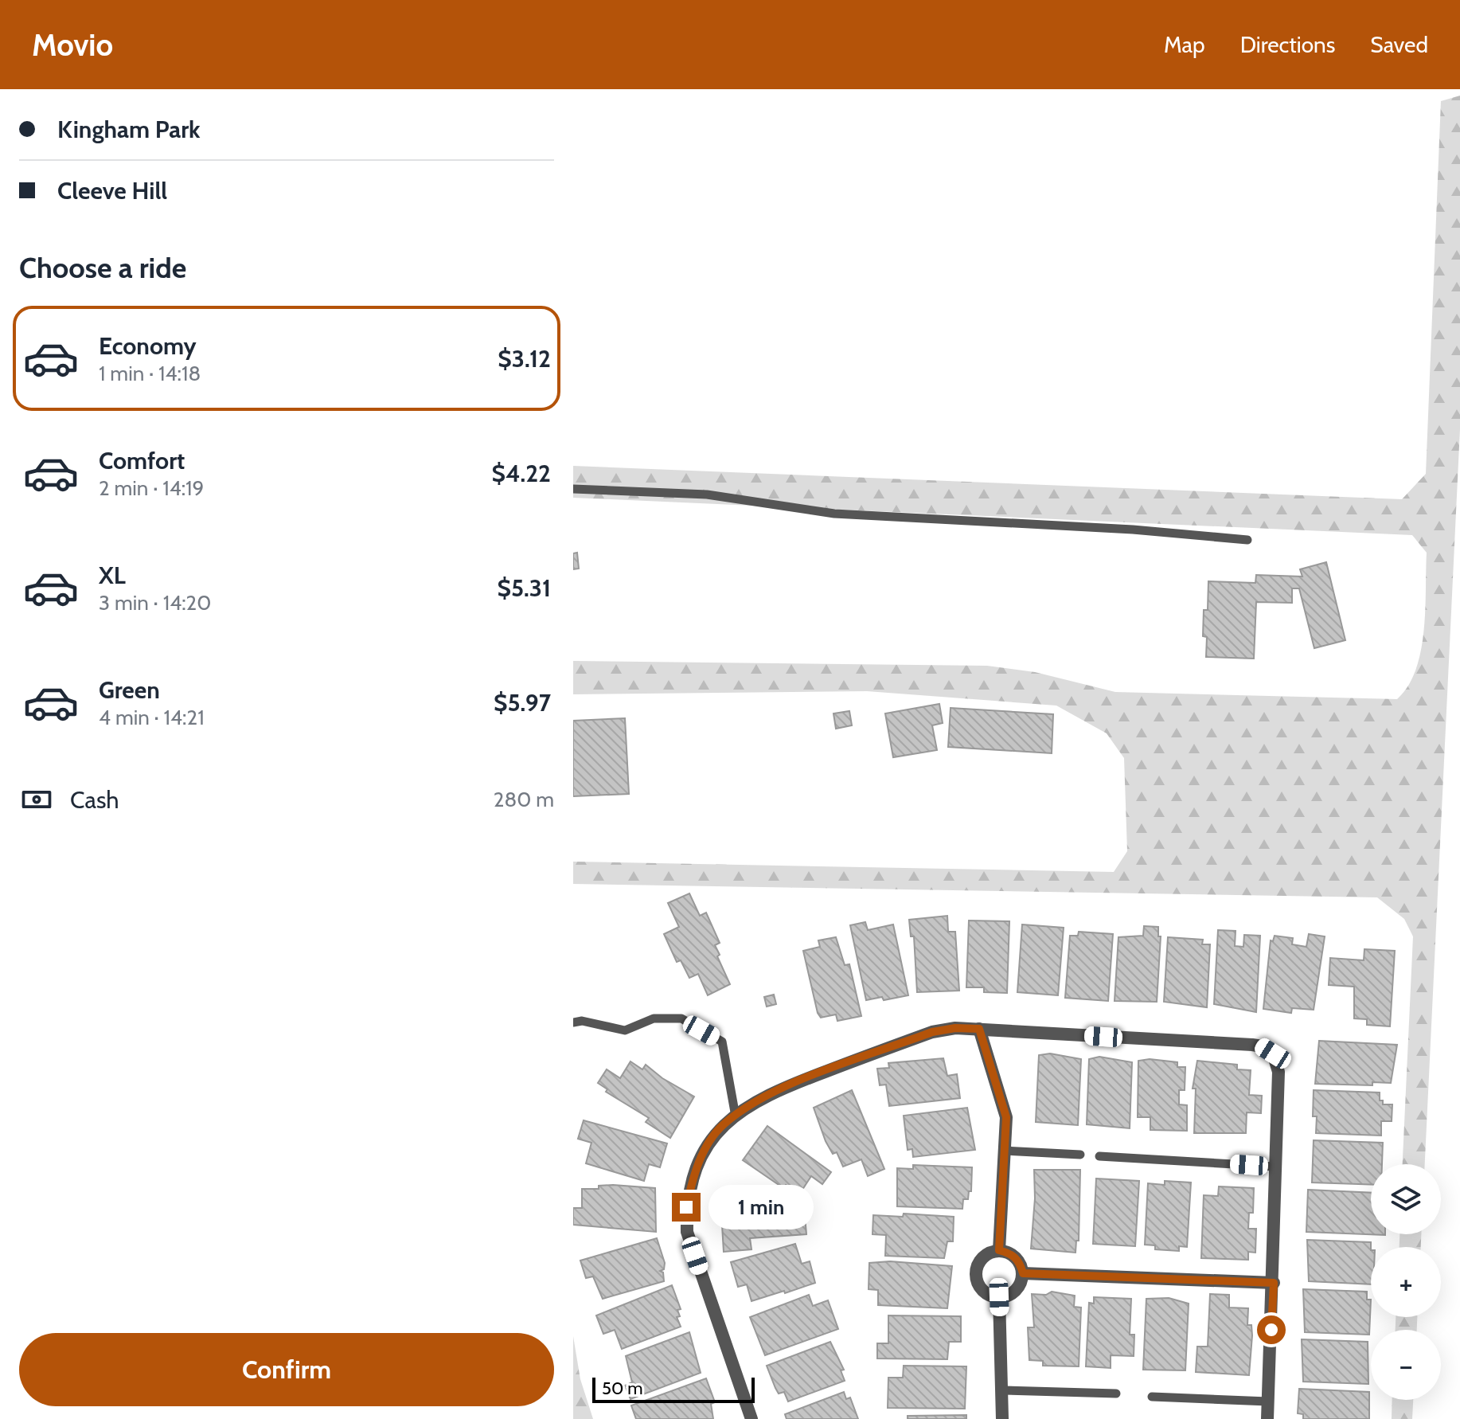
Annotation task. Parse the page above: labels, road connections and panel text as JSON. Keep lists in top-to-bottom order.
{
  "scale_bar": "50 m",
  "page": {
    "header": "Movio",
    "nav": ["Map", "Directions", "Saved"],
    "banner": ["Kingham Park", "Cleeve Hill"],
    "heading": "Choose a ride",
    "list": [
      {
        "name": "Economy",
        "note": "1 min · 14:18",
        "value": "$3.12"
      },
      {
        "name": "Comfort",
        "note": "2 min · 14:19",
        "value": "$4.22"
      },
      {
        "name": "XL",
        "note": "3 min · 14:20",
        "value": "$5.31"
      },
      {
        "name": "Green",
        "note": "4 min · 14:21",
        "value": "$5.97"
      }
    ],
    "pay": ["Cash", "280 m"],
    "map_buttons": ["+", "−"],
    "bubble": "1 min",
    "buttons": "Confirm",
    "scale": "50 m"
  }
}
